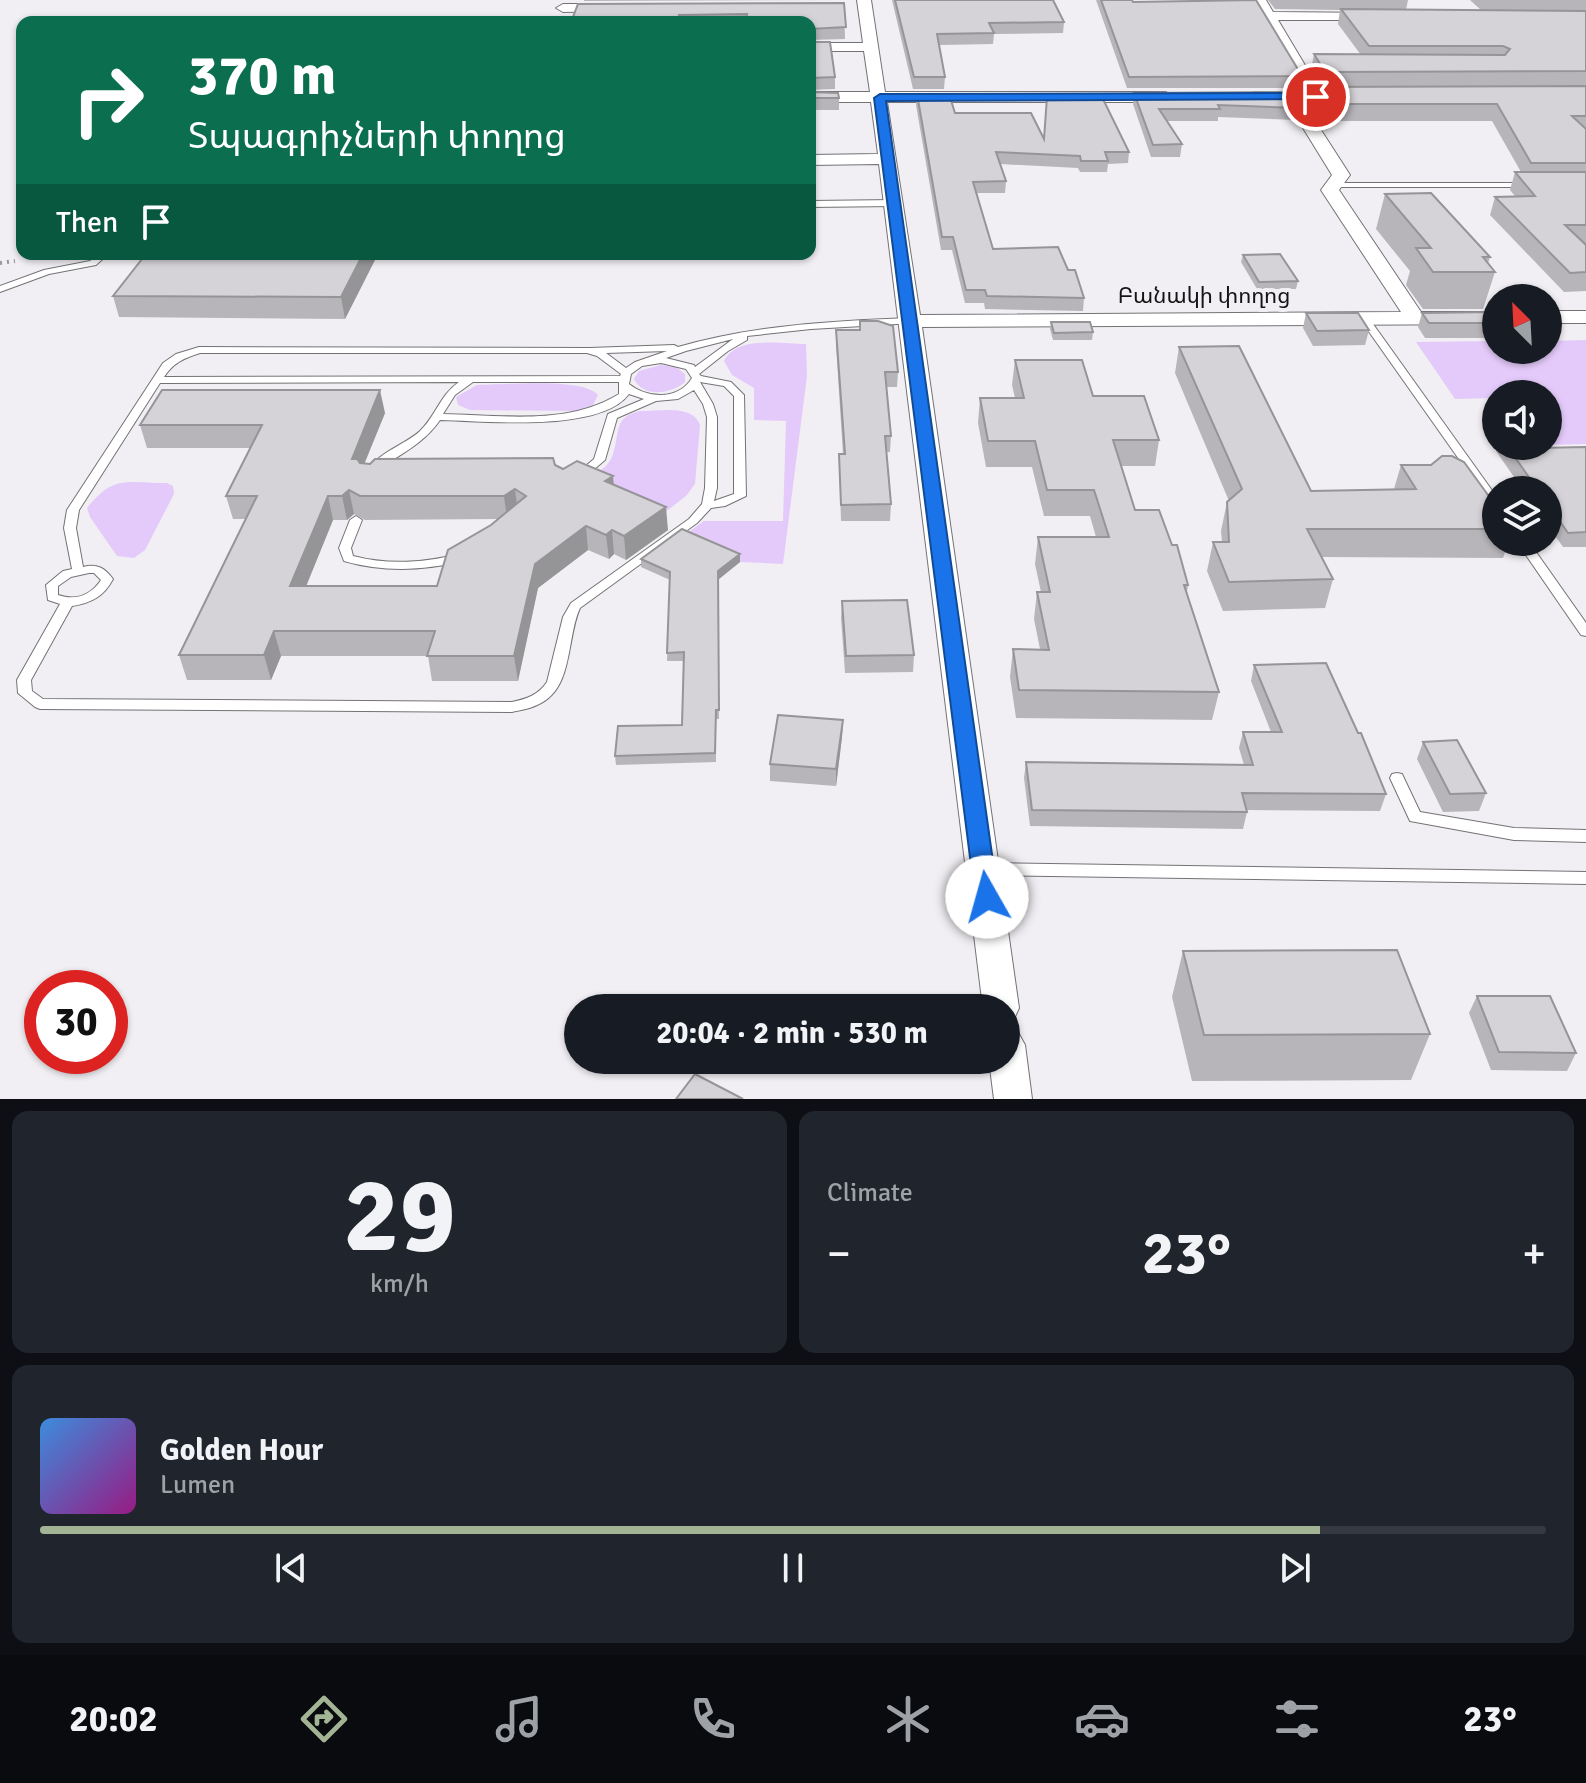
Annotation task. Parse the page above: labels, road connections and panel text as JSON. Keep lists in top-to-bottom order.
{
  "streets": {
    "street": ["Բանակի փողոց"]
  },
  "north": "top left",
  "page": {
    "turn": ["370 m", "Տպագրիչների փողոց"],
    "then": "Then",
    "limit": "30",
    "trip": "20:04 · 2 min · 530 m",
    "tile": [
      ["29", "km/h"],
      "Climate"
    ],
    "heat": ["−", "23°", "+"],
    "song": ["Golden Hour", "Lumen"],
    "tabs": ["20:02", "23°"]
  }
}
